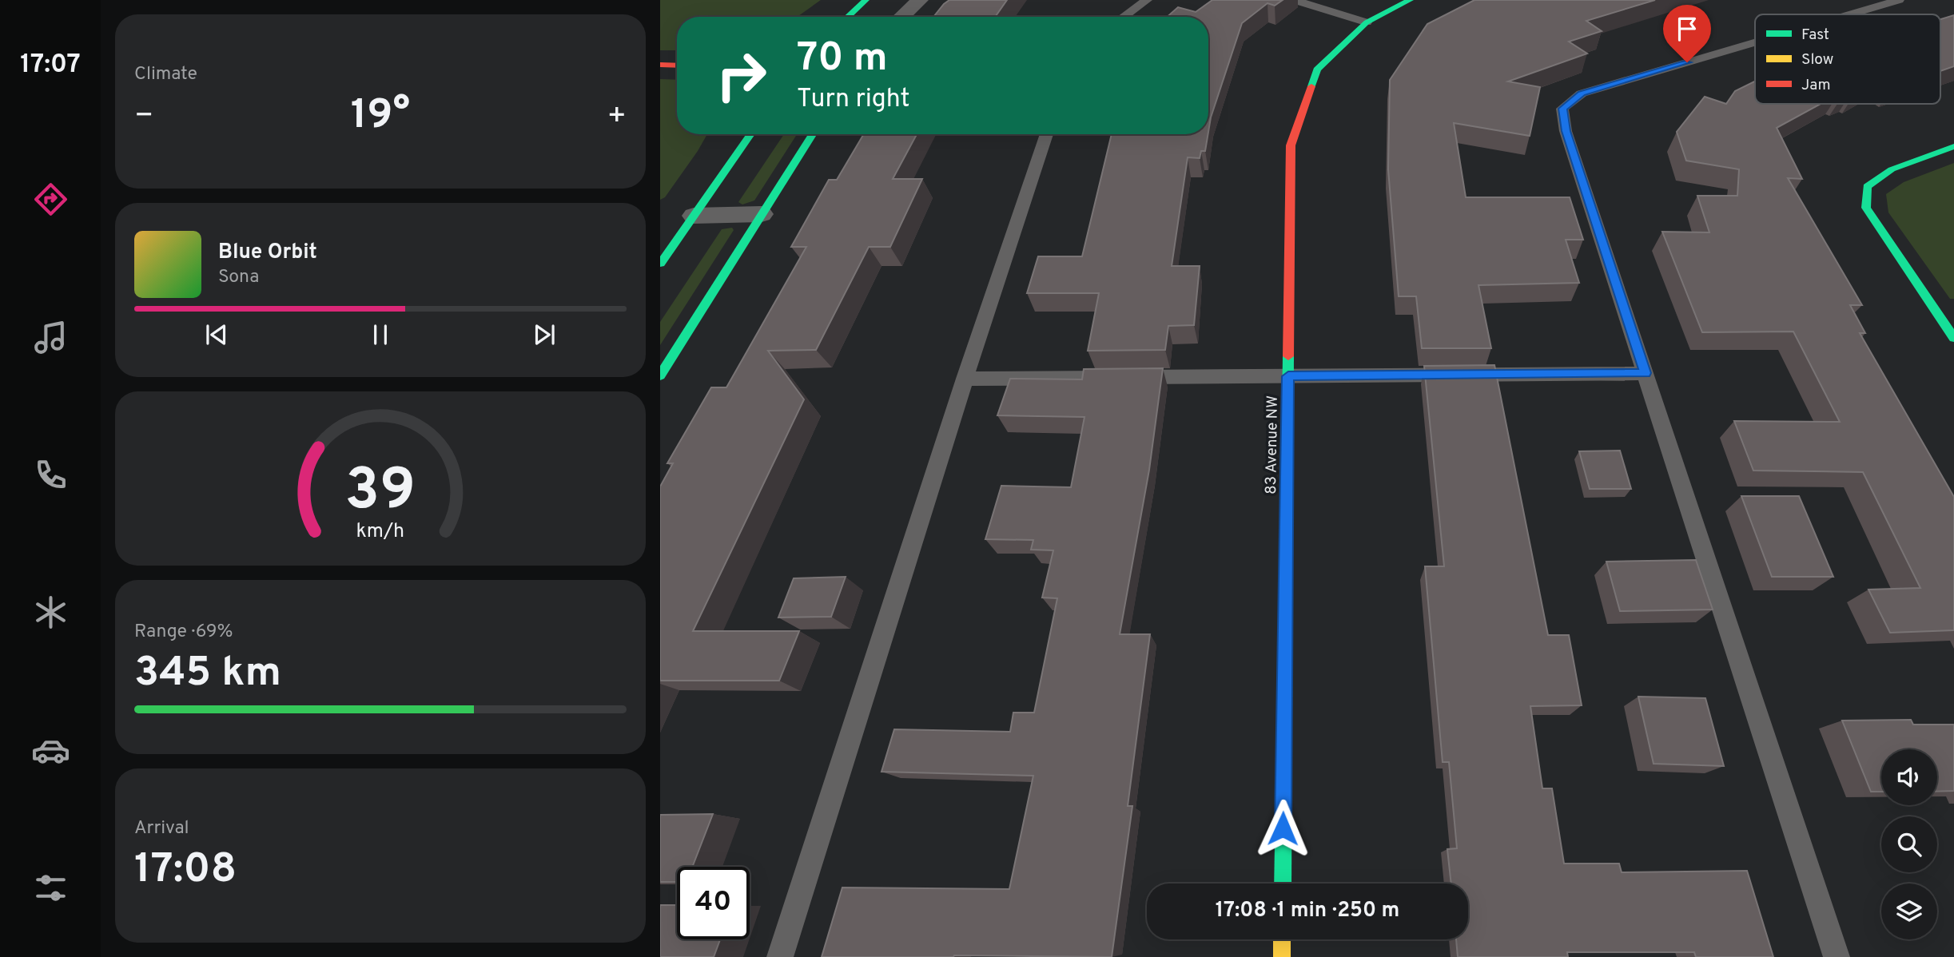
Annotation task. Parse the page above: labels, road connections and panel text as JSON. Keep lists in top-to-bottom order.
{
  "streets": {
    "street": ["83 Avenue NW"]
  },
  "legend": ["Fast", "Slow", "Jam"],
  "page": {
    "tabs": "17:07",
    "tile": [
      "Climate",
      ["Range · 69%", "345 km"],
      ["Arrival", "17:08"]
    ],
    "turn": ["70 m", "Turn right"],
    "heat": ["−", "19°", "+"],
    "song": ["Blue Orbit", "Sona"],
    "limit": "40",
    "trip": "17:08 · 1 min · 250 m",
    "gauge": ["39", "km/h"]
  }
}
